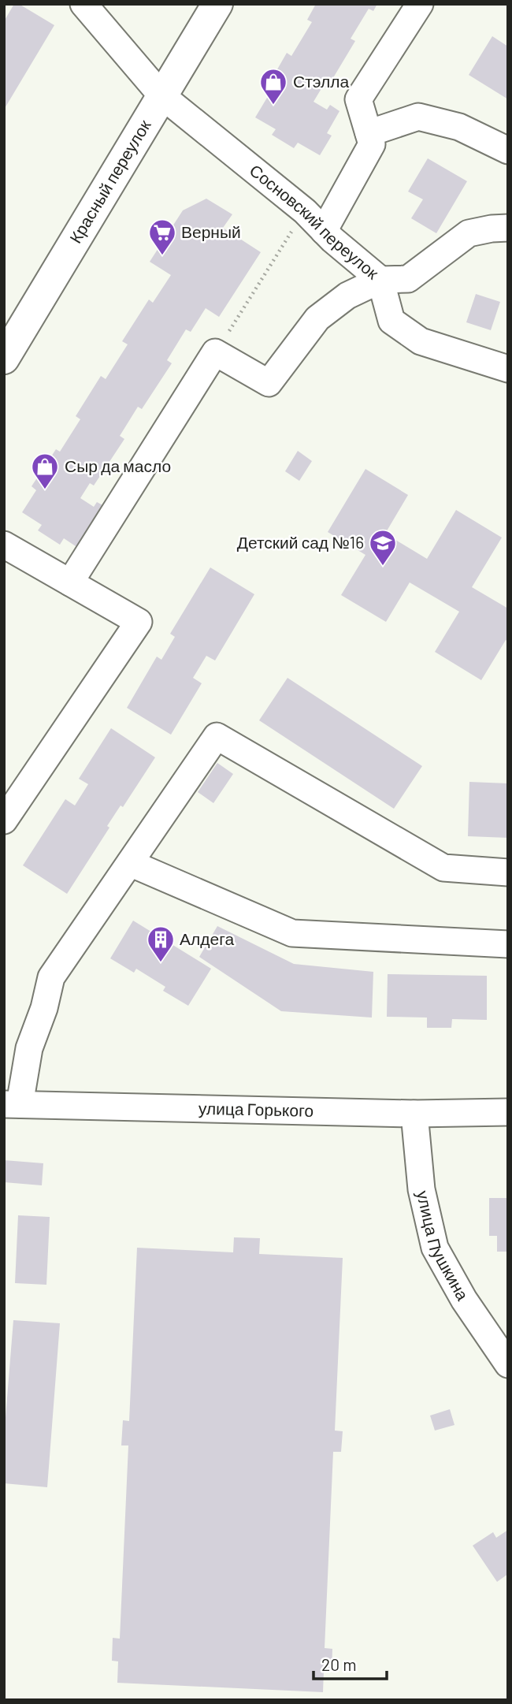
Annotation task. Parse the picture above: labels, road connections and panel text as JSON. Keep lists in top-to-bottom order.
{
  "streets": {
    "main road": ["Красный переулок"],
    "street": ["Сосновский переулок", "улица Горького", "улица Пушкина"]
  },
  "crossings": [
    ["Красный переулок", "Сосновский переулок"],
    ["улица Горького", "улица Пушкина"]
  ],
  "places": {
    "shop": ["Стэлла", "Сыр да масло"],
    "supermarket": ["Верный"],
    "school or university": ["Детский сад №16"],
    "building": ["Алдега"]
  },
  "scale_bar": "20 m"
}
